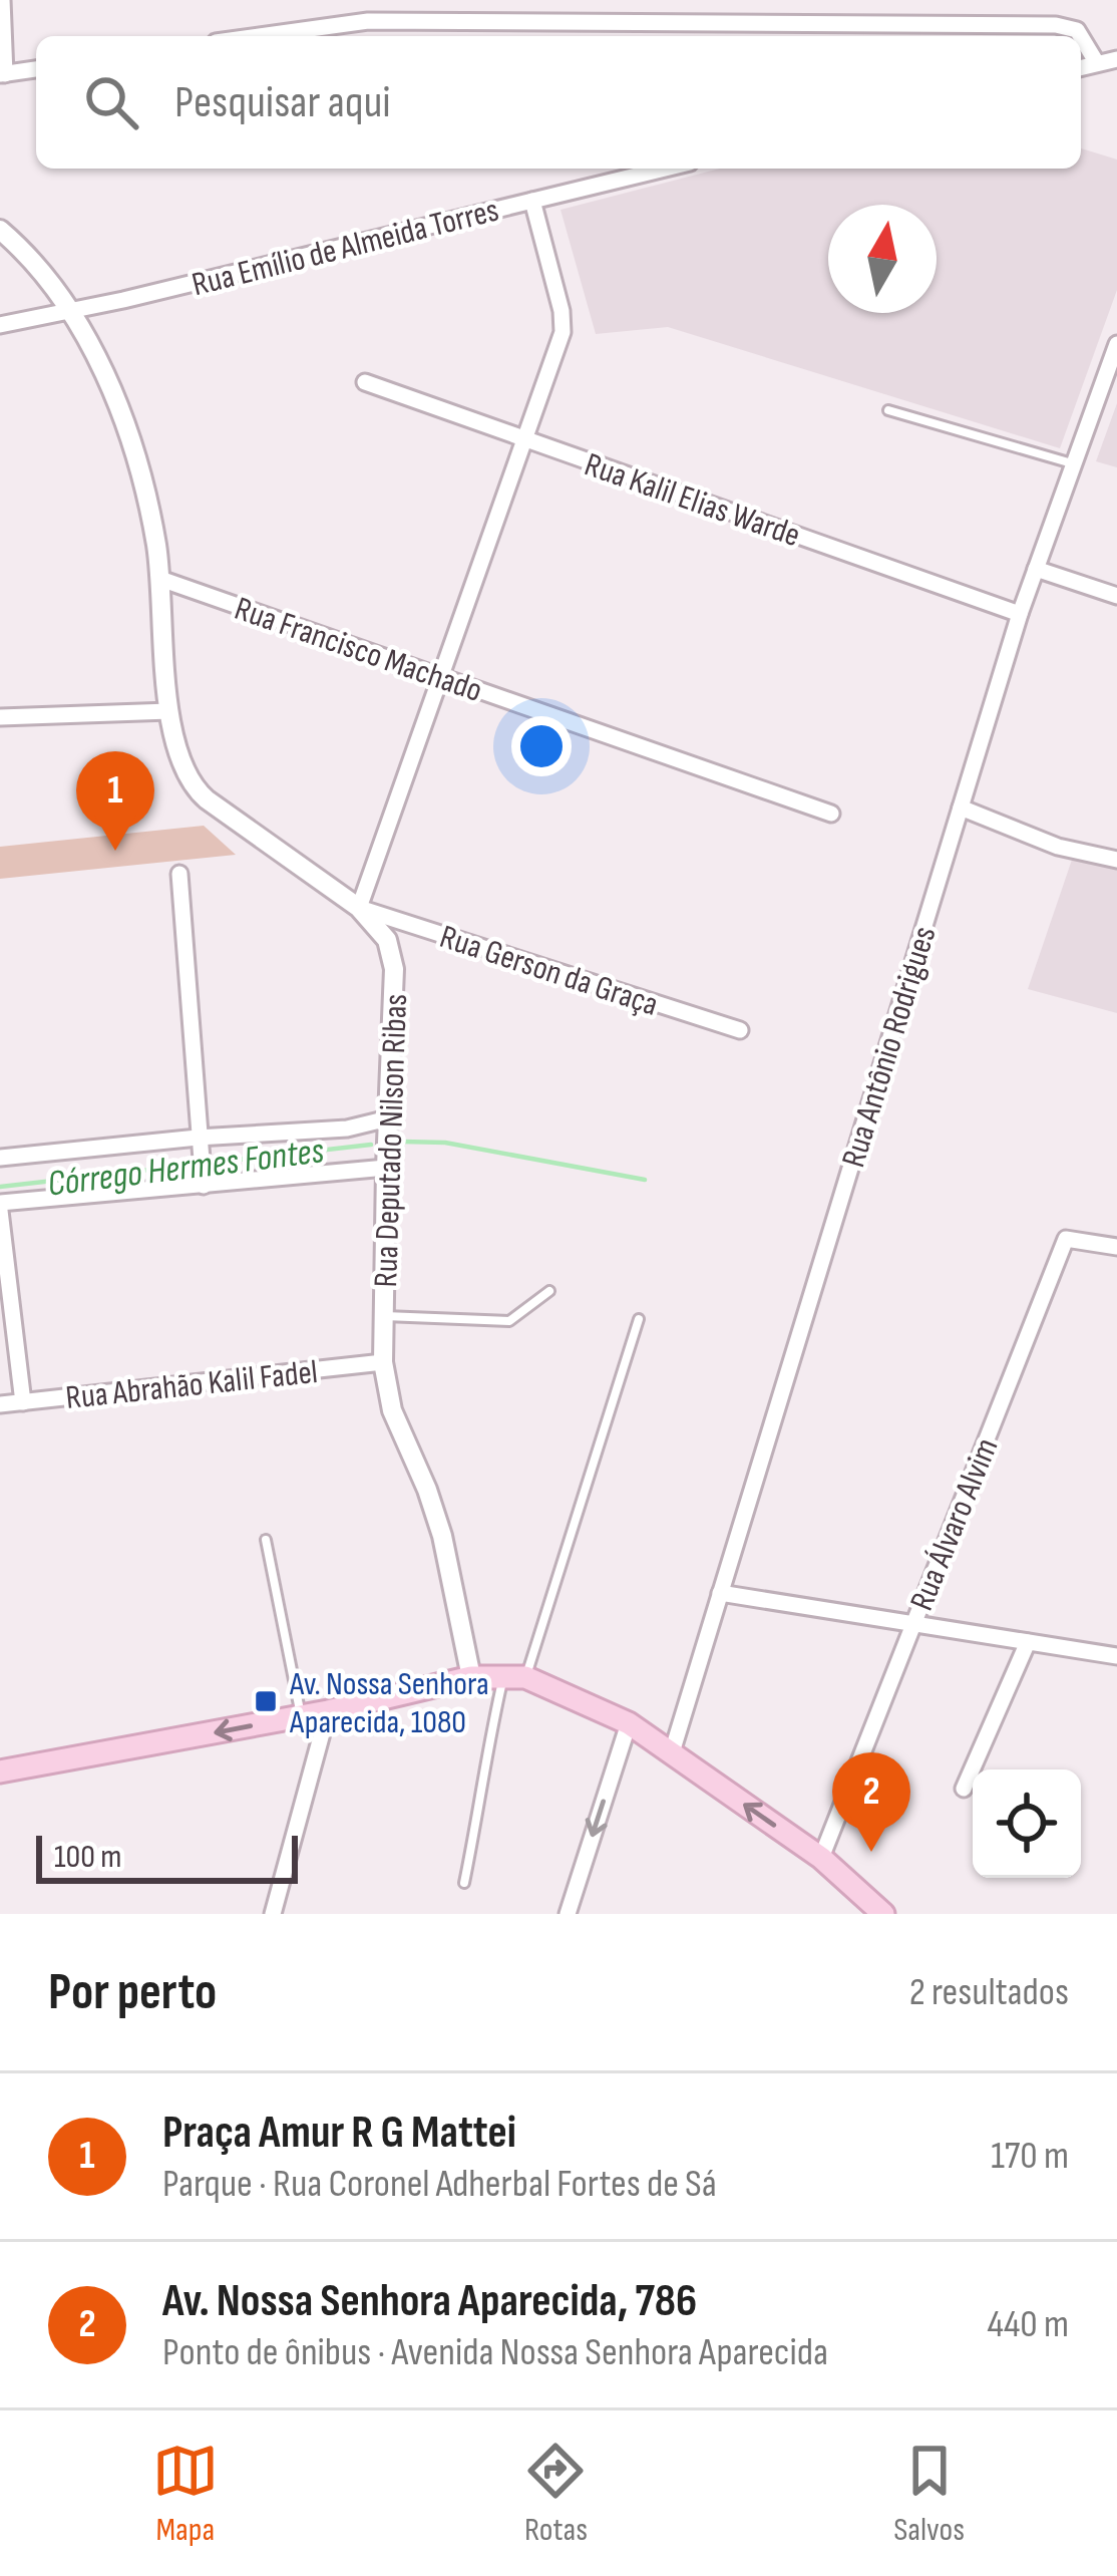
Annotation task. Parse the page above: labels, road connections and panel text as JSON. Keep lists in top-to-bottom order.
{
  "streets": {
    "street": [
      "Rua Emílio de Almeida Torres",
      "Rua Kalil Elias Warde",
      "Rua Francisco Machado",
      "Rua Gerson da Graça",
      "Rua Antônio Rodrigues",
      "Rua Deputado Nilson Ribas",
      "Rua Abrahão Kalil Fadel",
      "Rua Álvaro Alvim"
    ]
  },
  "crossings": [
    ["Rua Emílio de Almeida Torres", "Rua Deputado Nilson Ribas"],
    ["Rua Kalil Elias Warde", "Rua Antônio Rodrigues"],
    ["Rua Francisco Machado", "Rua Deputado Nilson Ribas"],
    ["Rua Gerson da Graça", "Rua Deputado Nilson Ribas"],
    ["Rua Deputado Nilson Ribas", "Rua Abrahão Kalil Fadel"]
  ],
  "water": ["Córrego Hermes Fontes"],
  "places": {
    "transit": ["Av. Nossa Senhora Aparecida, 1080"]
  },
  "scale_bar": "100 m",
  "north": "top",
  "page": {
    "search": "Pesquisar aqui",
    "pins": ["1", "2"],
    "scale": "100 m",
    "heading": ["Por perto", "2 resultados"],
    "list": [
      {
        "mark": "1",
        "name": "Praça Amur R G Mattei",
        "note": "Parque · Rua Coronel Adherbal Fortes de Sá",
        "value": "170 m"
      },
      {
        "mark": "2",
        "name": "Av. Nossa Senhora Aparecida, 786",
        "note": "Ponto de ônibus · Avenida Nossa Senhora Aparecida",
        "value": "440 m"
      }
    ],
    "nav": ["Mapa", "Rotas", "Salvos"]
  }
}
